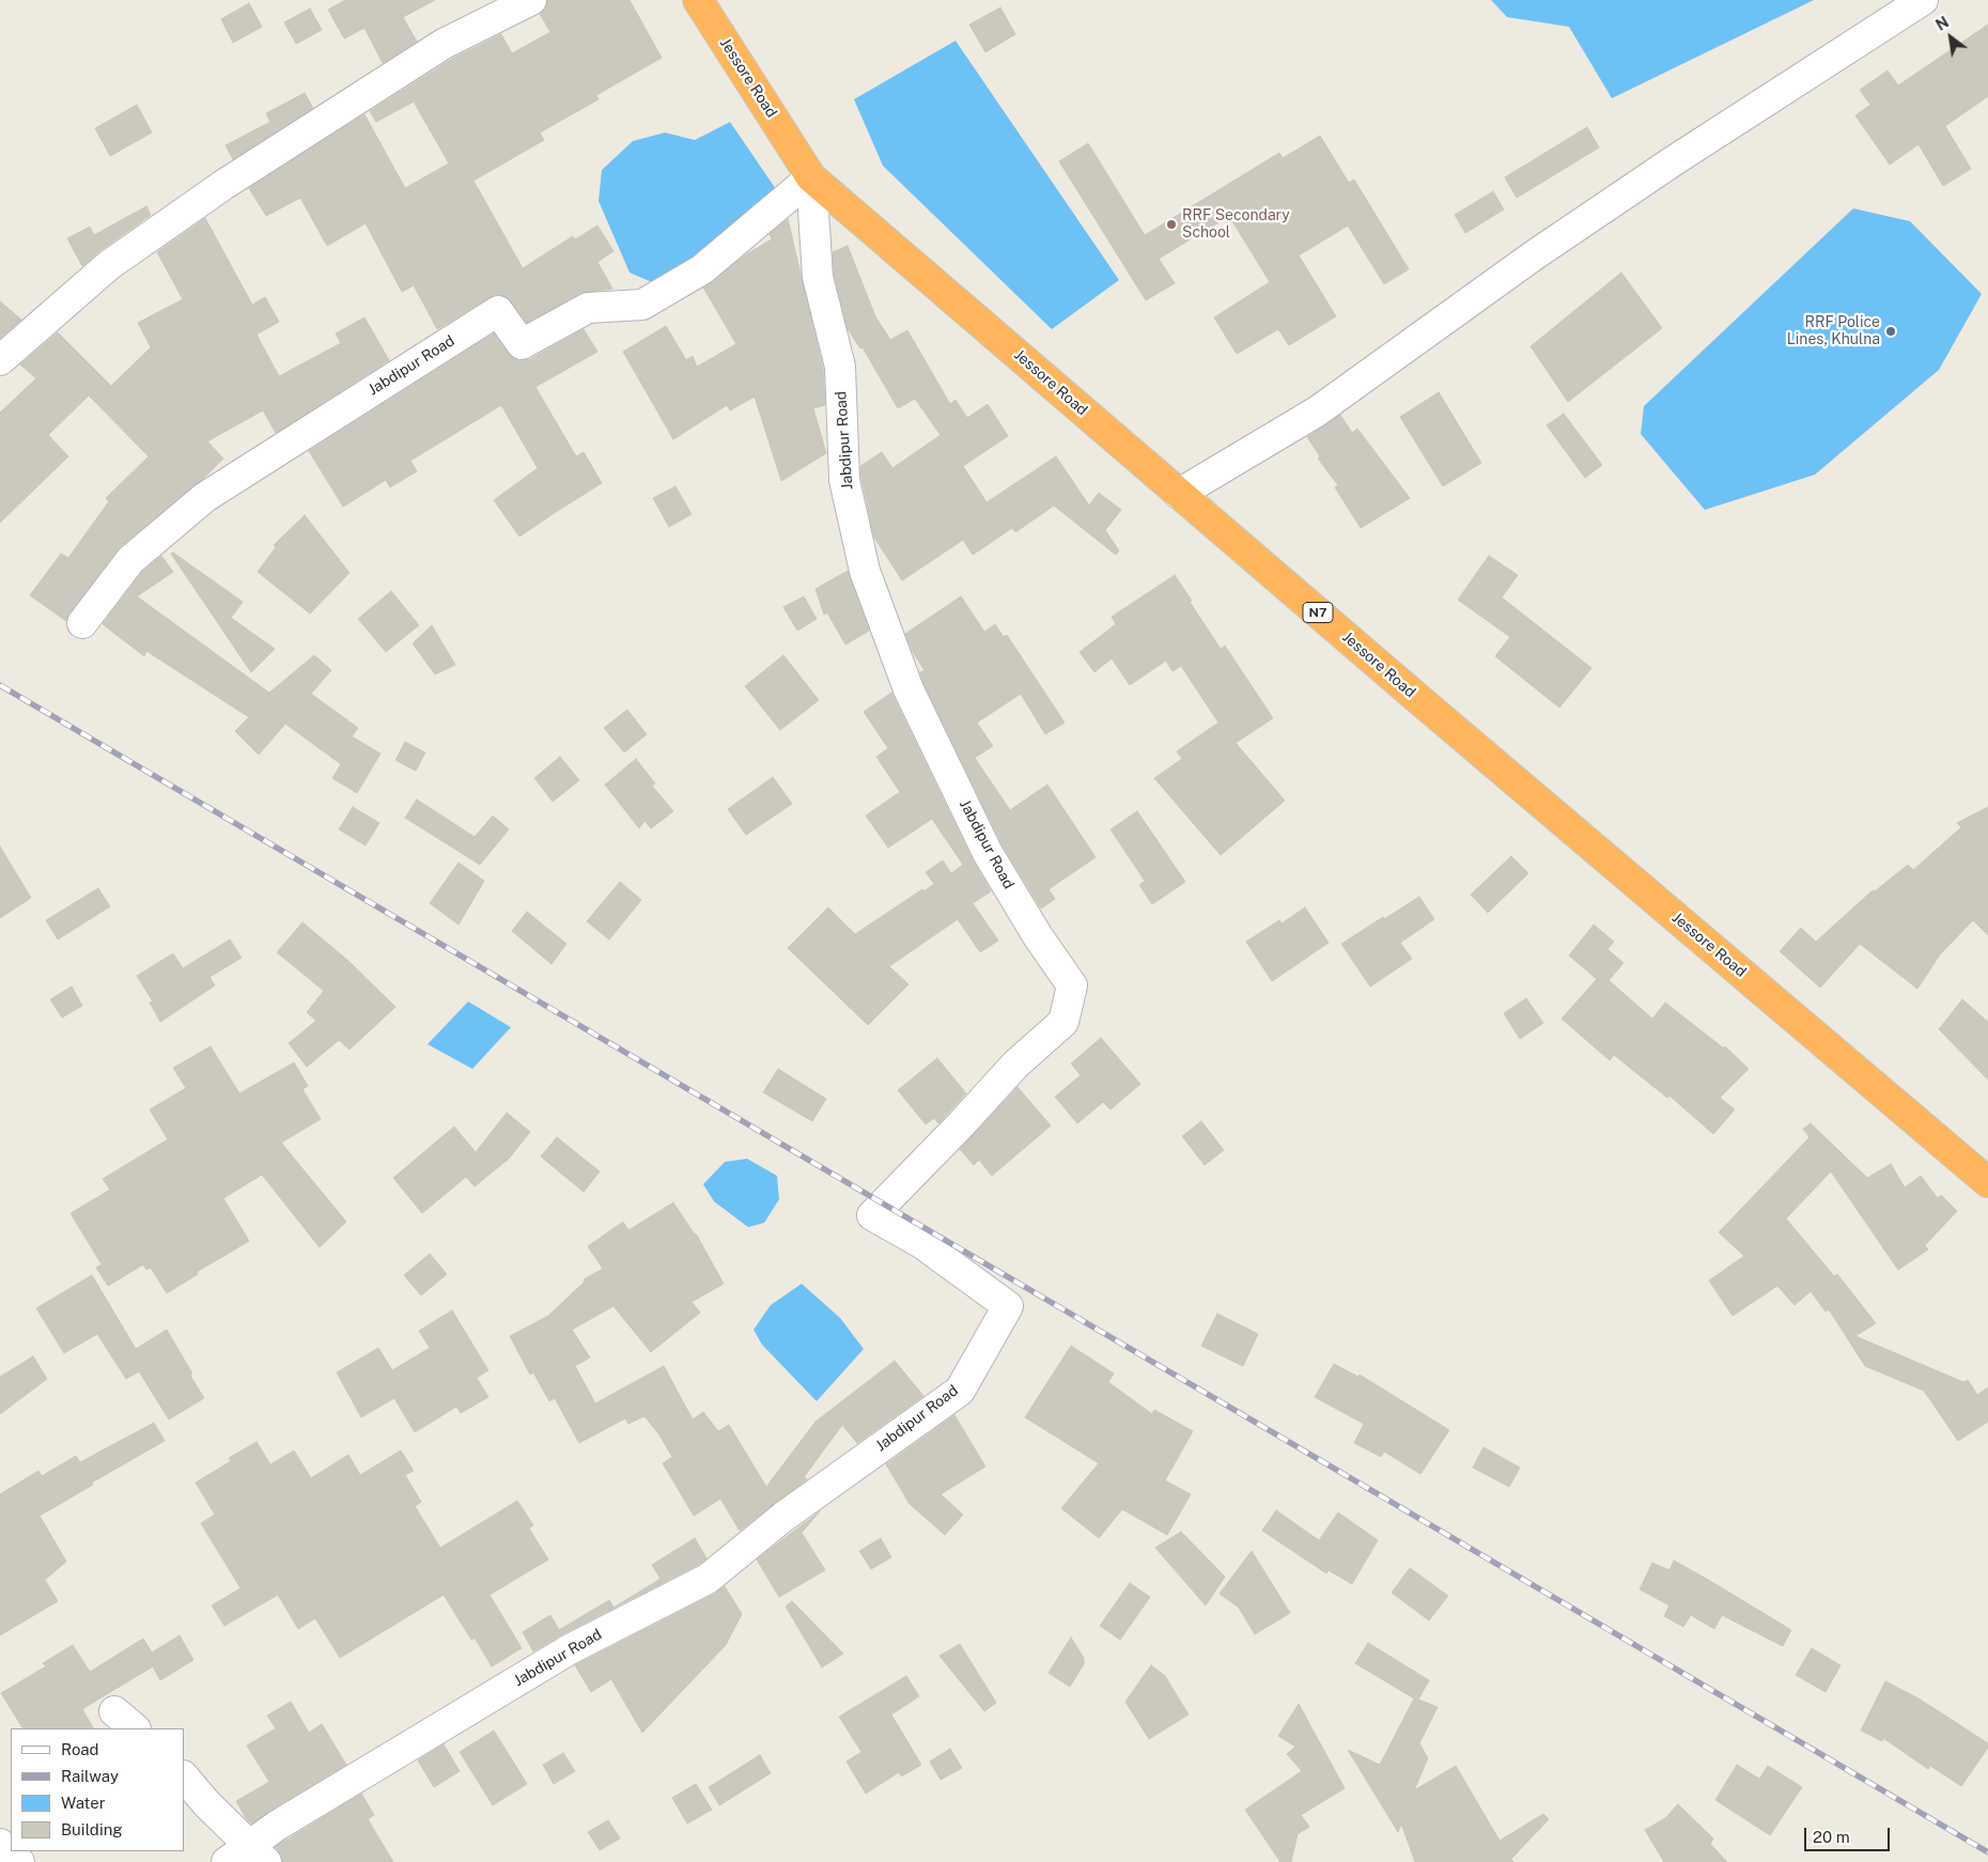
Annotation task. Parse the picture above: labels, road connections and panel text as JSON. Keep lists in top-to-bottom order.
{
  "streets": {
    "highway": ["Jessore Road", "N7"],
    "street": ["Jabdipur Road"]
  },
  "crossings": [
    ["Jessore Road", "Jabdipur Road"]
  ],
  "places": ["RRF Secondary School", "RRF Police Lines, Khulna"],
  "legend": [
    "Road",
    "Railway",
    "Water",
    "Building"
  ],
  "scale_bar": "20 m",
  "north": "top left"
}
